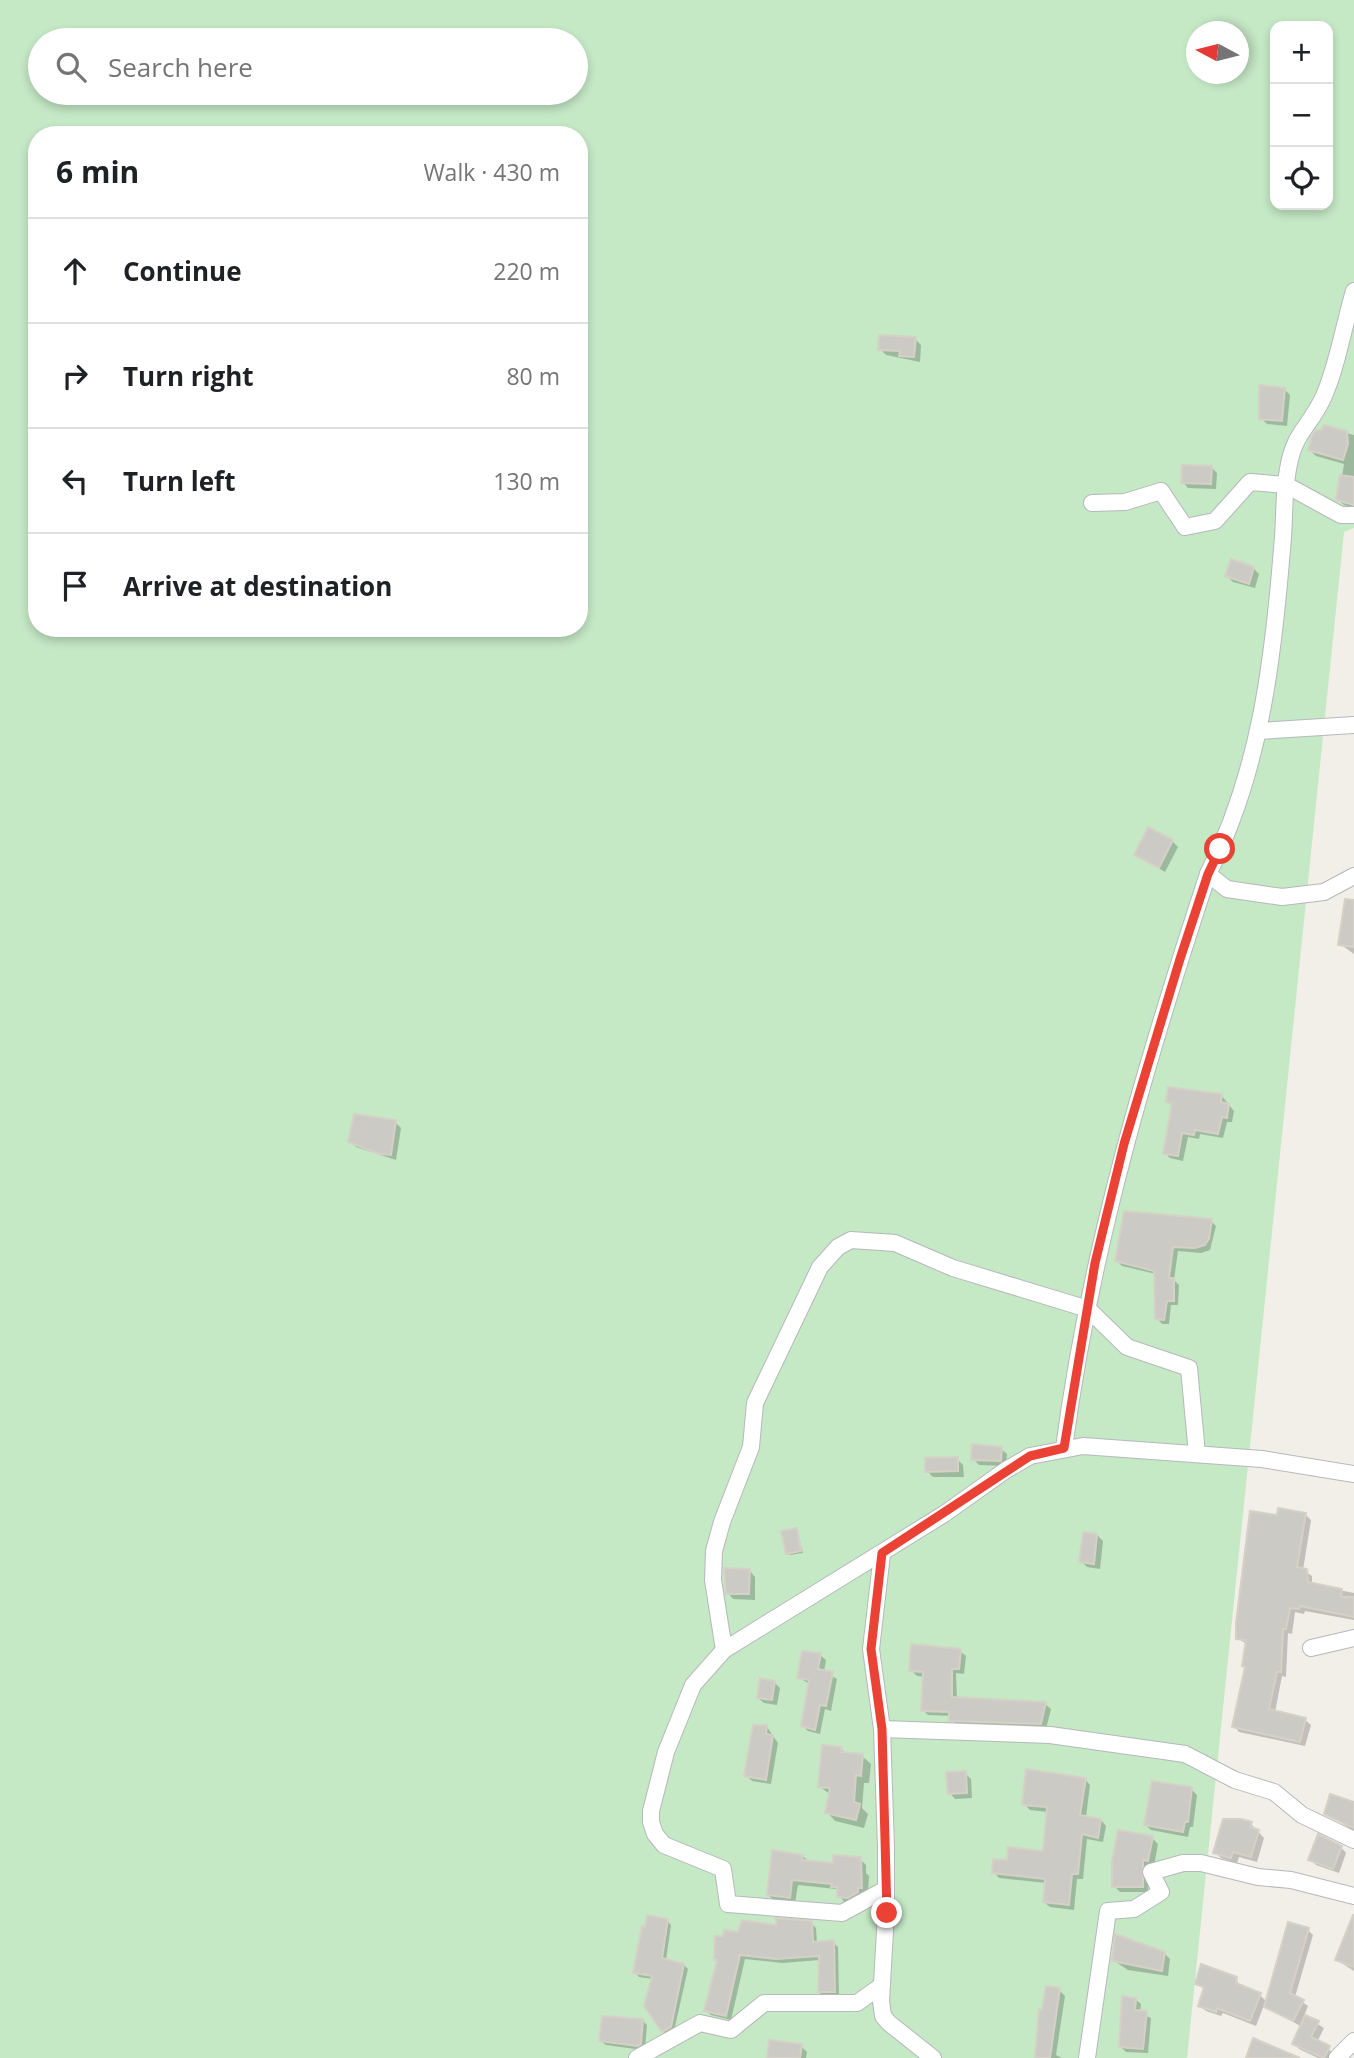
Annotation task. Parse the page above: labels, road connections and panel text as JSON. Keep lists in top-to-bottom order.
{
  "north": "left",
  "page": {
    "map_buttons": ["+", "−"],
    "search": "Search here",
    "heading": ["6 min", "Walk · 430 m"],
    "list": [
      ["Continue", "220 m"],
      ["Turn right", "80 m"],
      ["Turn left", "130 m"],
      "Arrive at destination"
    ]
  }
}
